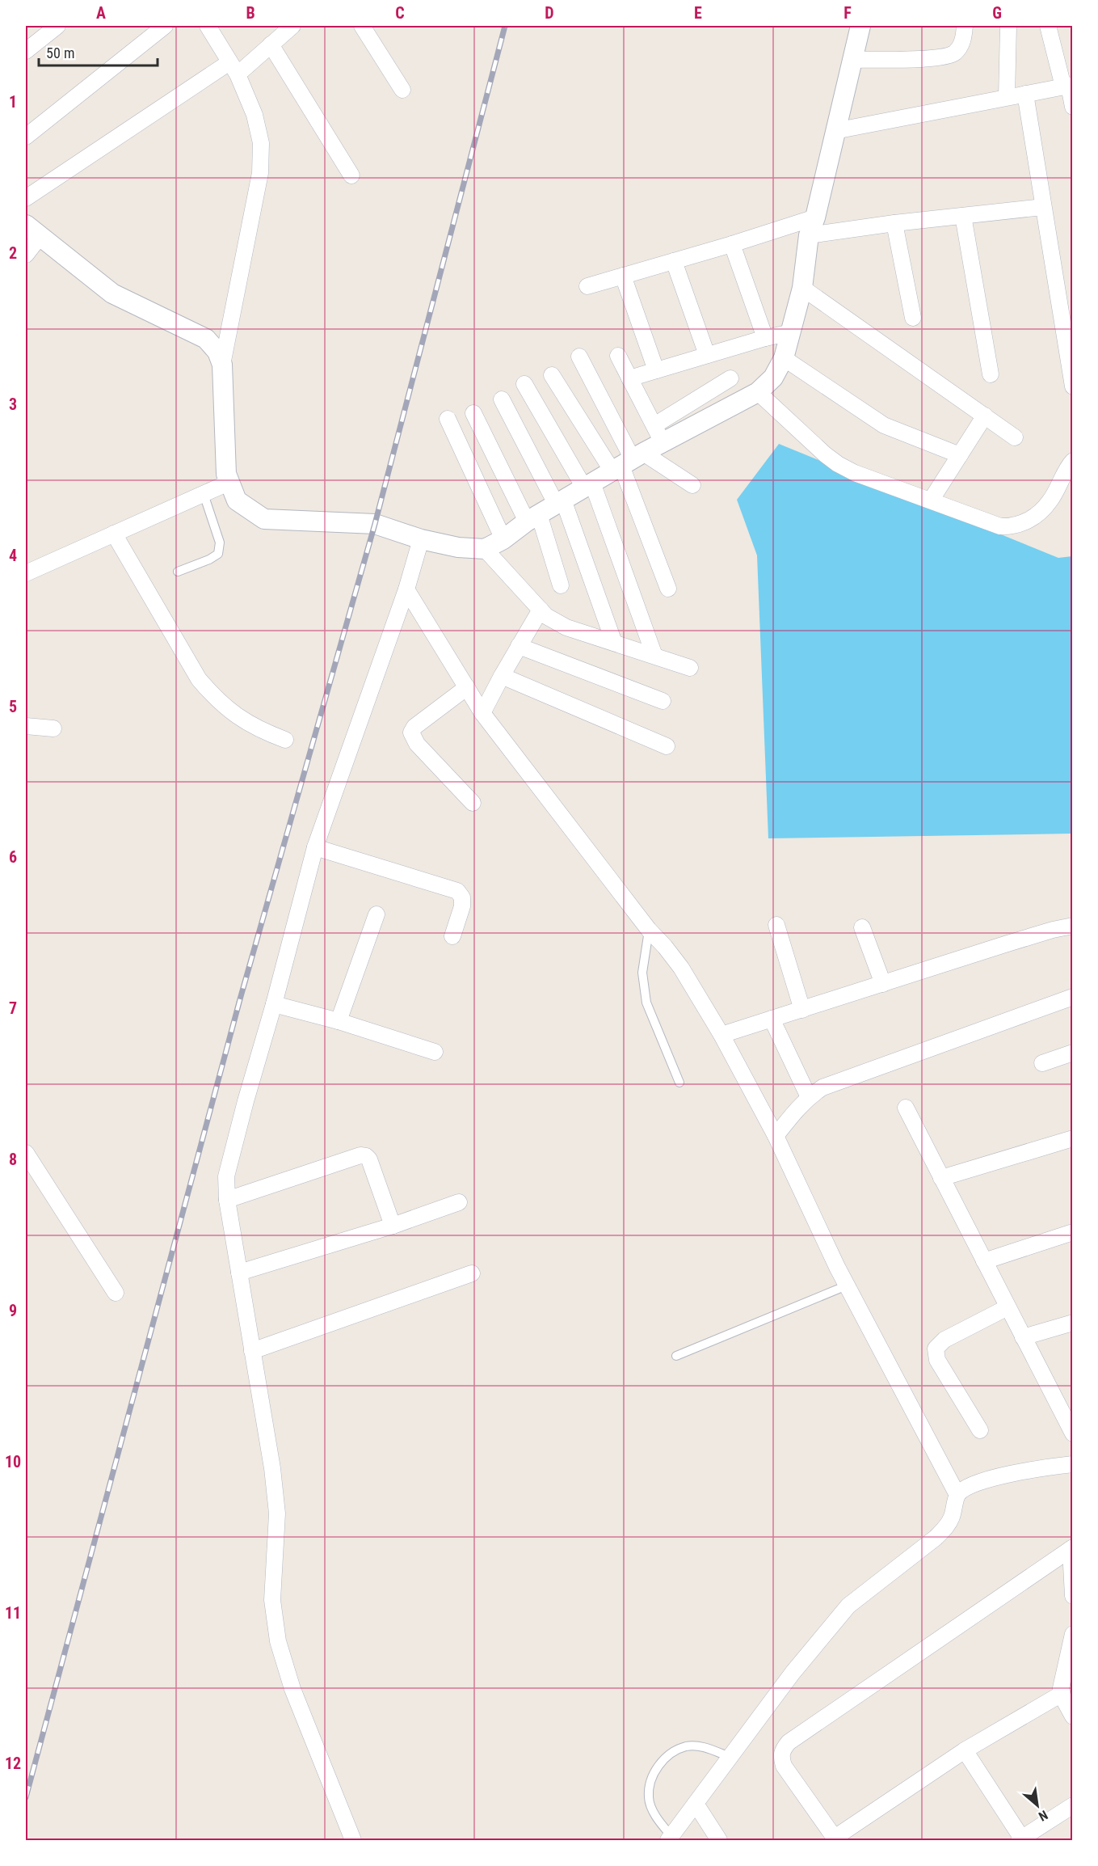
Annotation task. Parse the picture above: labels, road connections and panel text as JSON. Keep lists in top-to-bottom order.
{
  "scale_bar": "50 m",
  "north": "bottom right",
  "grid": {
    "columns": [
      "A",
      "B",
      "C",
      "D",
      "E",
      "F",
      "G"
    ],
    "rows": [
      "1",
      "2",
      "3",
      "4",
      "5",
      "6",
      "7",
      "8",
      "9",
      "10",
      "11",
      "12"
    ]
  }
}
